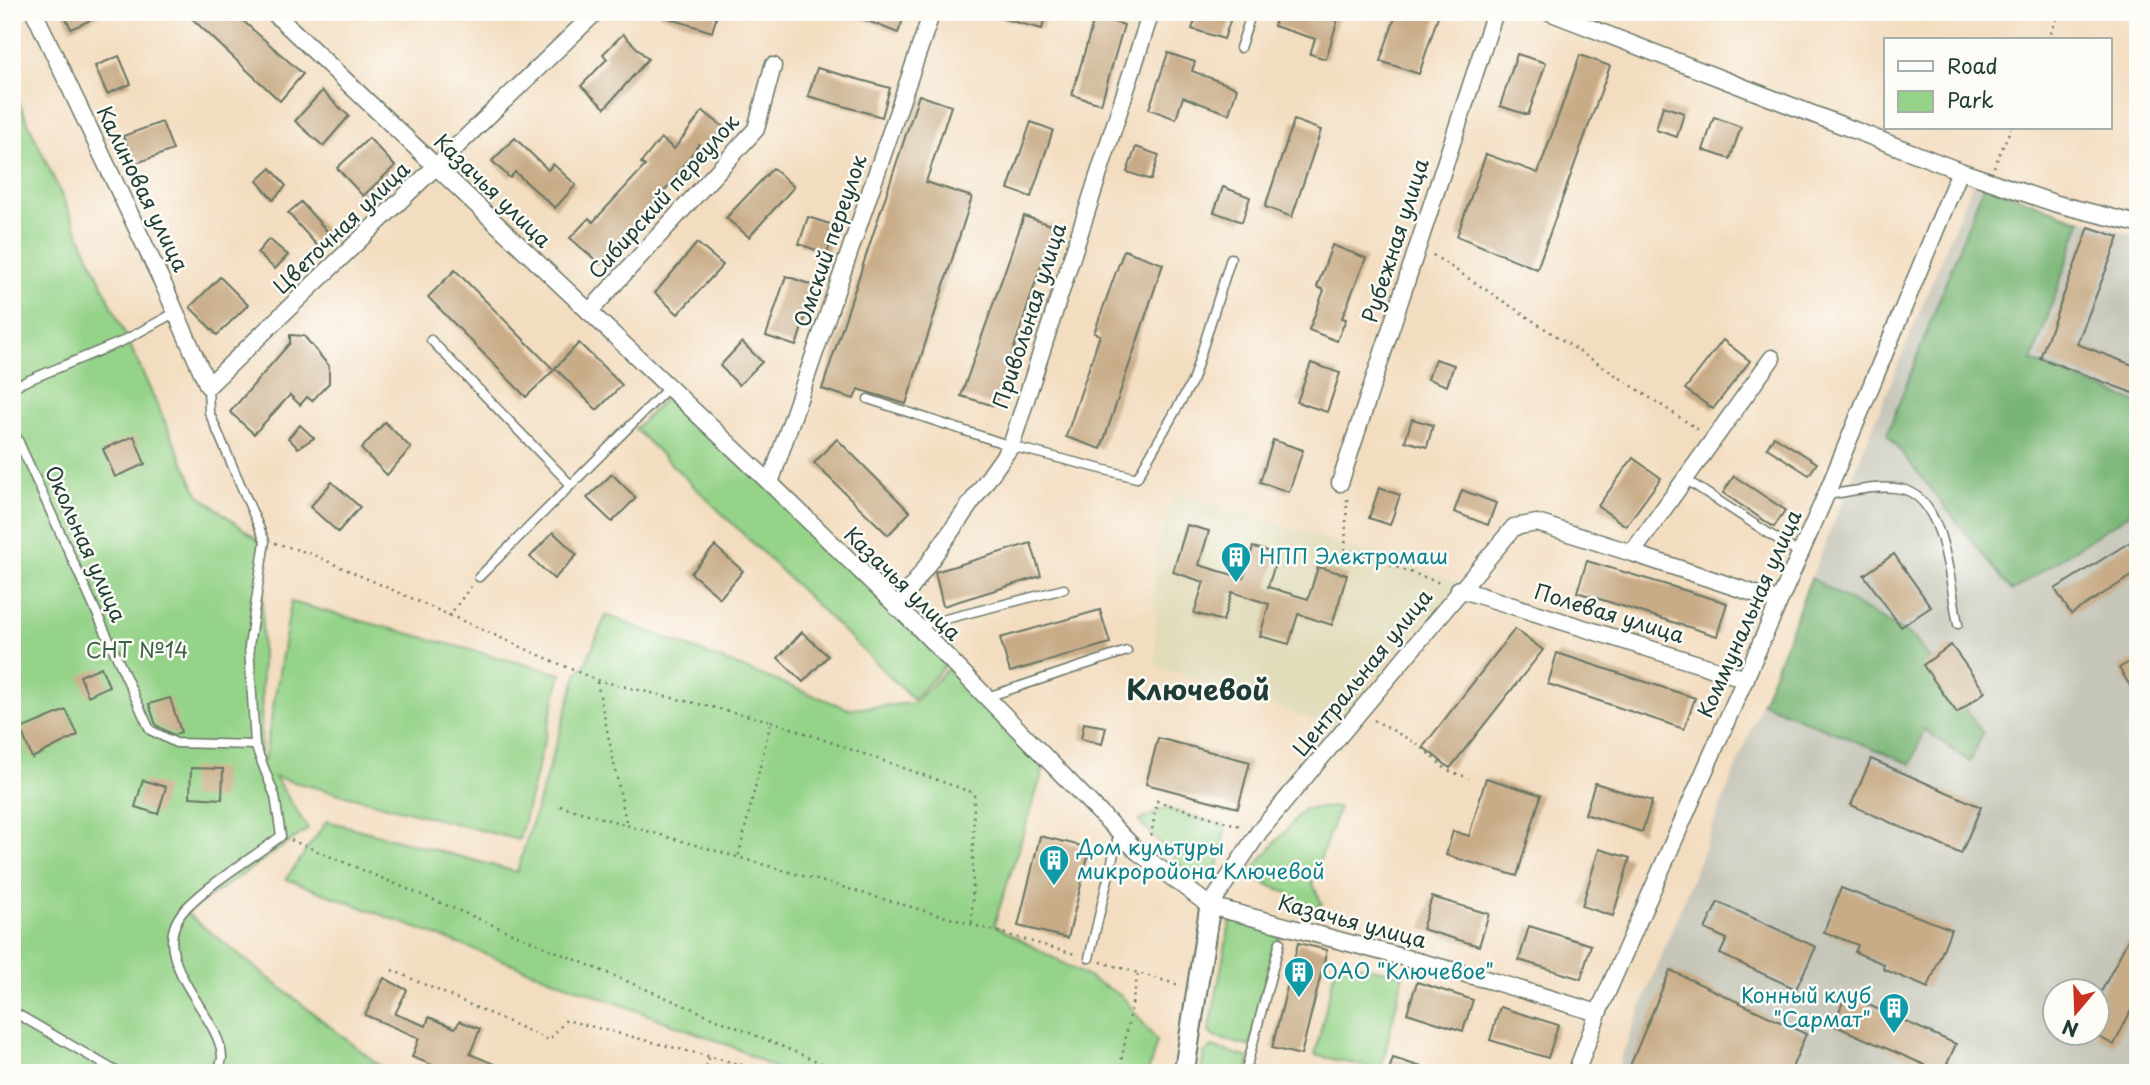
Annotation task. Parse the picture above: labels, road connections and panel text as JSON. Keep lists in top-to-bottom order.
{
  "streets": {
    "street": [
      "Калиновая улица",
      "Казачья улица",
      "Сибирский переулок",
      "Цветочная улица",
      "Омский переулок",
      "Рубежная улица",
      "Привольная улица",
      "Полевая улица",
      "Коммунальная улица",
      "Центральная улица"
    ],
    "lane": ["Окольная улица"]
  },
  "crossings": [
    ["Калиновая улица", "Цветочная улица"],
    ["Казачья улица", "Сибирский переулок"],
    ["Казачья улица", "Цветочная улица"],
    ["Казачья улица", "Омский переулок"],
    ["Казачья улица", "Привольная улица"],
    ["Казачья улица", "Коммунальная улица"],
    ["Казачья улица", "Центральная улица"],
    ["Полевая улица", "Коммунальная улица"],
    ["Полевая улица", "Центральная улица"],
    ["Коммунальная улица", "Центральная улица"]
  ],
  "districts": ["Ключевой"],
  "parks": ["СНТ №14"],
  "places": {
    "building": [
      "НПП Электромаш",
      "Дом культуры микроройона Ключевой",
      "ОАО \"Ключевое\"",
      "Конный клуб \"Сармат\""
    ]
  },
  "legend": ["Road", "Park"],
  "north": "bottom"
}
